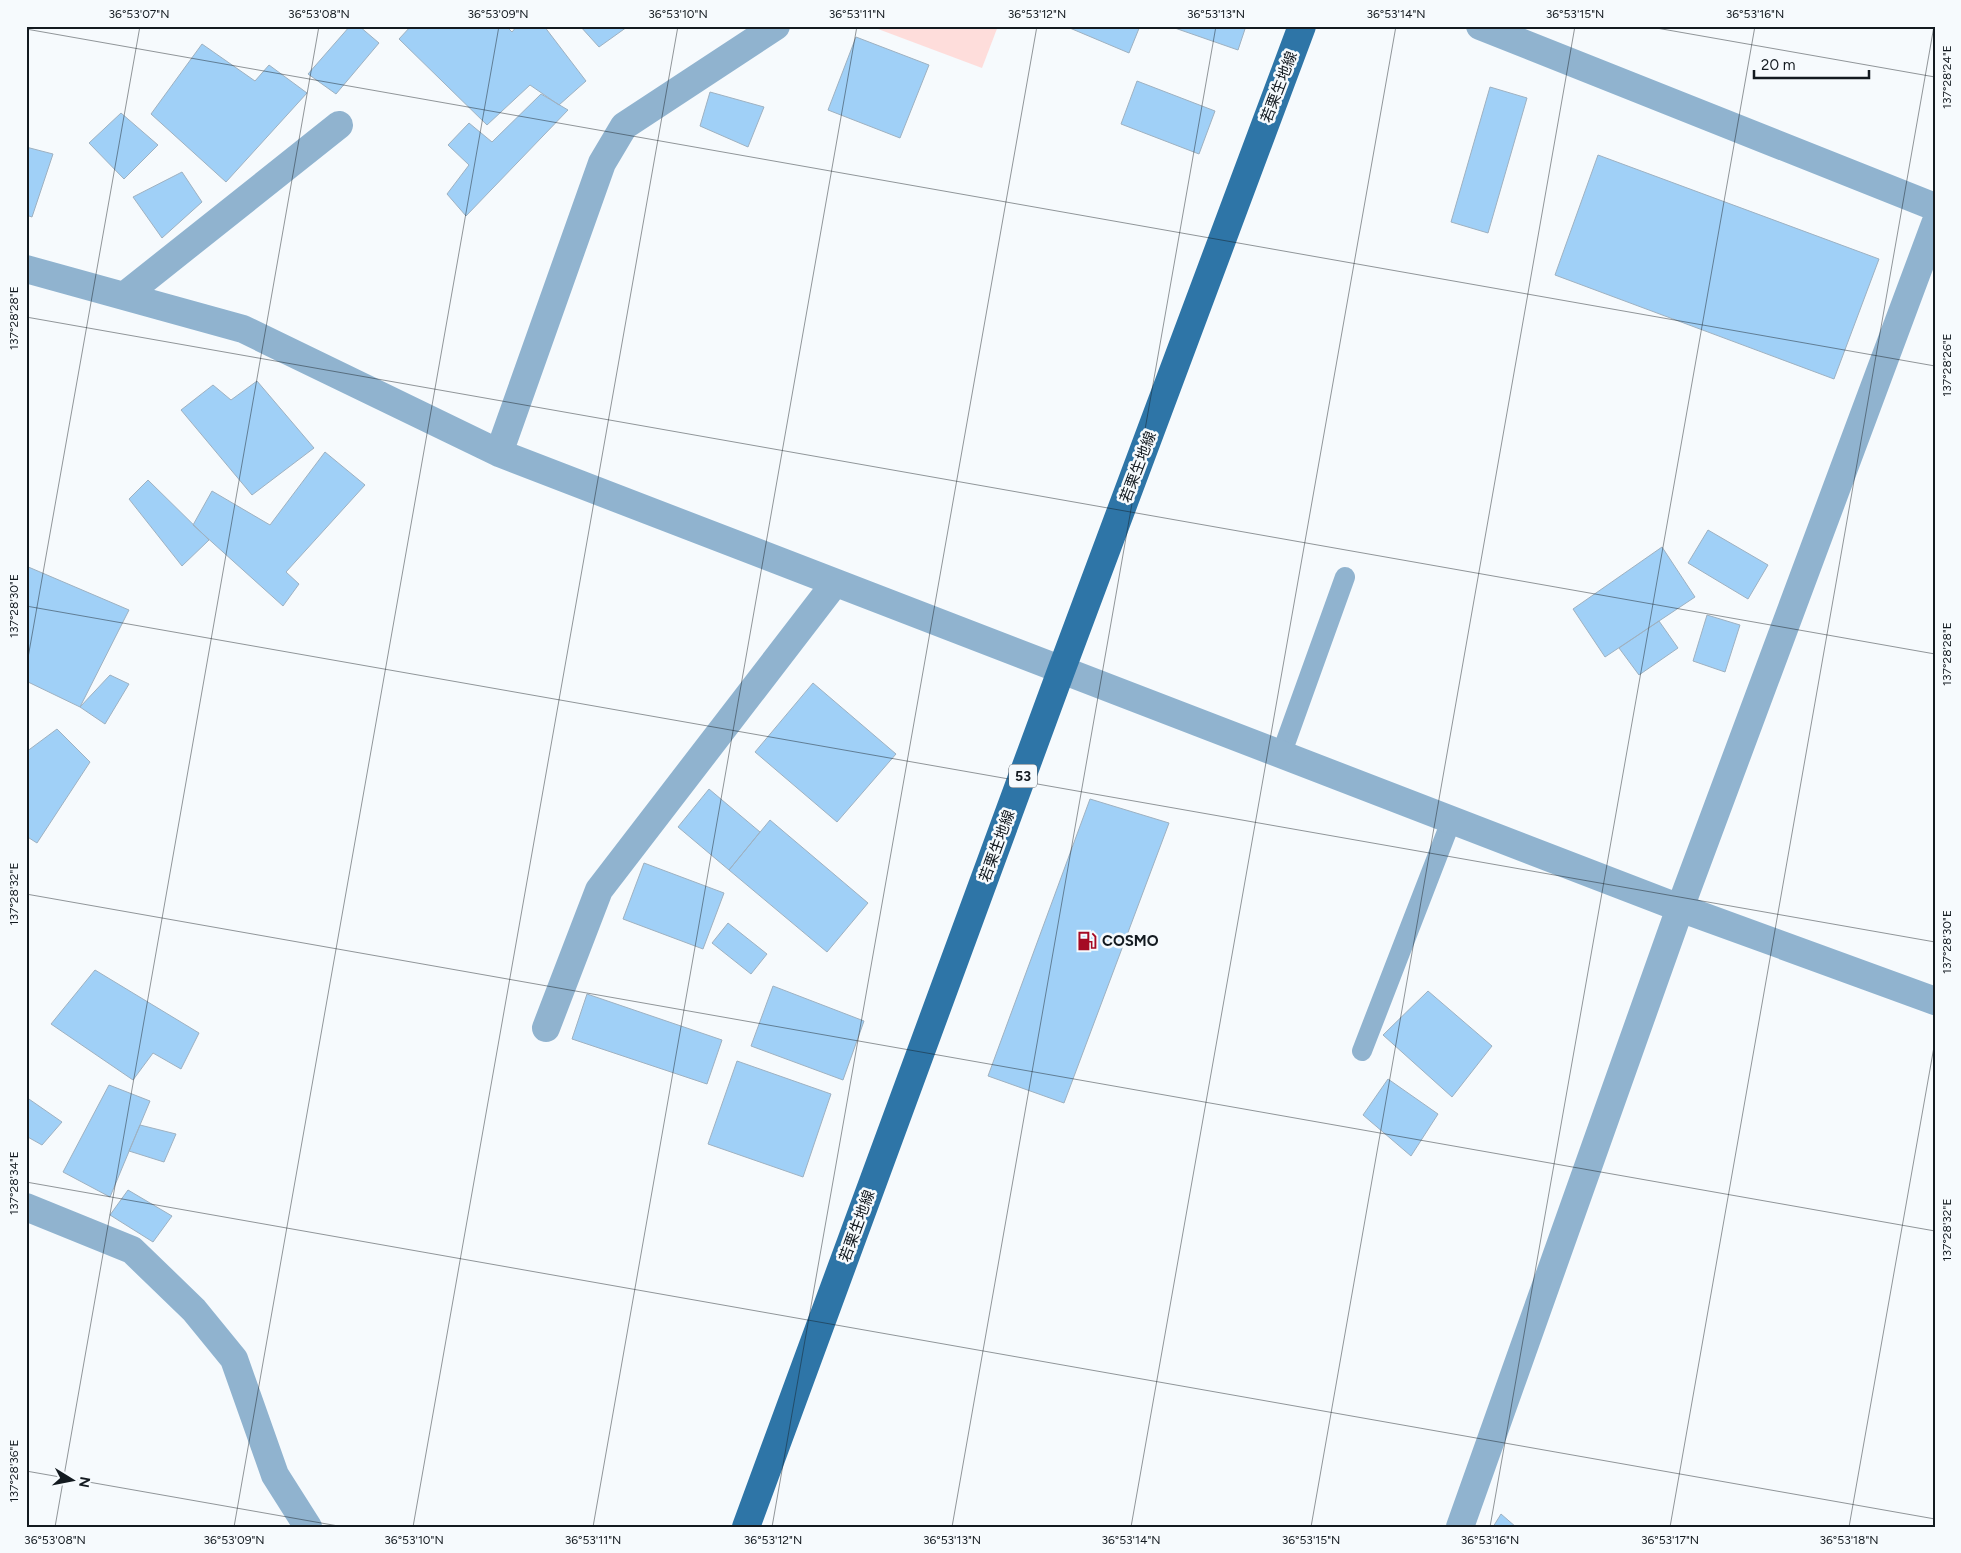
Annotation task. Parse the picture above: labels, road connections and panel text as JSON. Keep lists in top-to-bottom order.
{
  "streets": {
    "main road": ["若栗生地線", "53"]
  },
  "places": {
    "fuel station": ["COSMO"]
  },
  "scale_bar": "20 m",
  "north": "right",
  "coordinates": [
    "36°53'07\"N",
    "36°53'08\"N",
    "36°53'09\"N",
    "36°53'10\"N",
    "36°53'11\"N",
    "36°53'12\"N",
    "36°53'13\"N",
    "36°53'14\"N",
    "36°53'15\"N",
    "36°53'16\"N",
    "137°28'24\"E",
    "137°28'28\"E",
    "137°28'26\"E",
    "137°28'30\"E",
    "137°28'32\"E",
    "137°28'34\"E",
    "137°28'36\"E",
    "36°53'17\"N",
    "36°53'18\"N"
  ]
}
